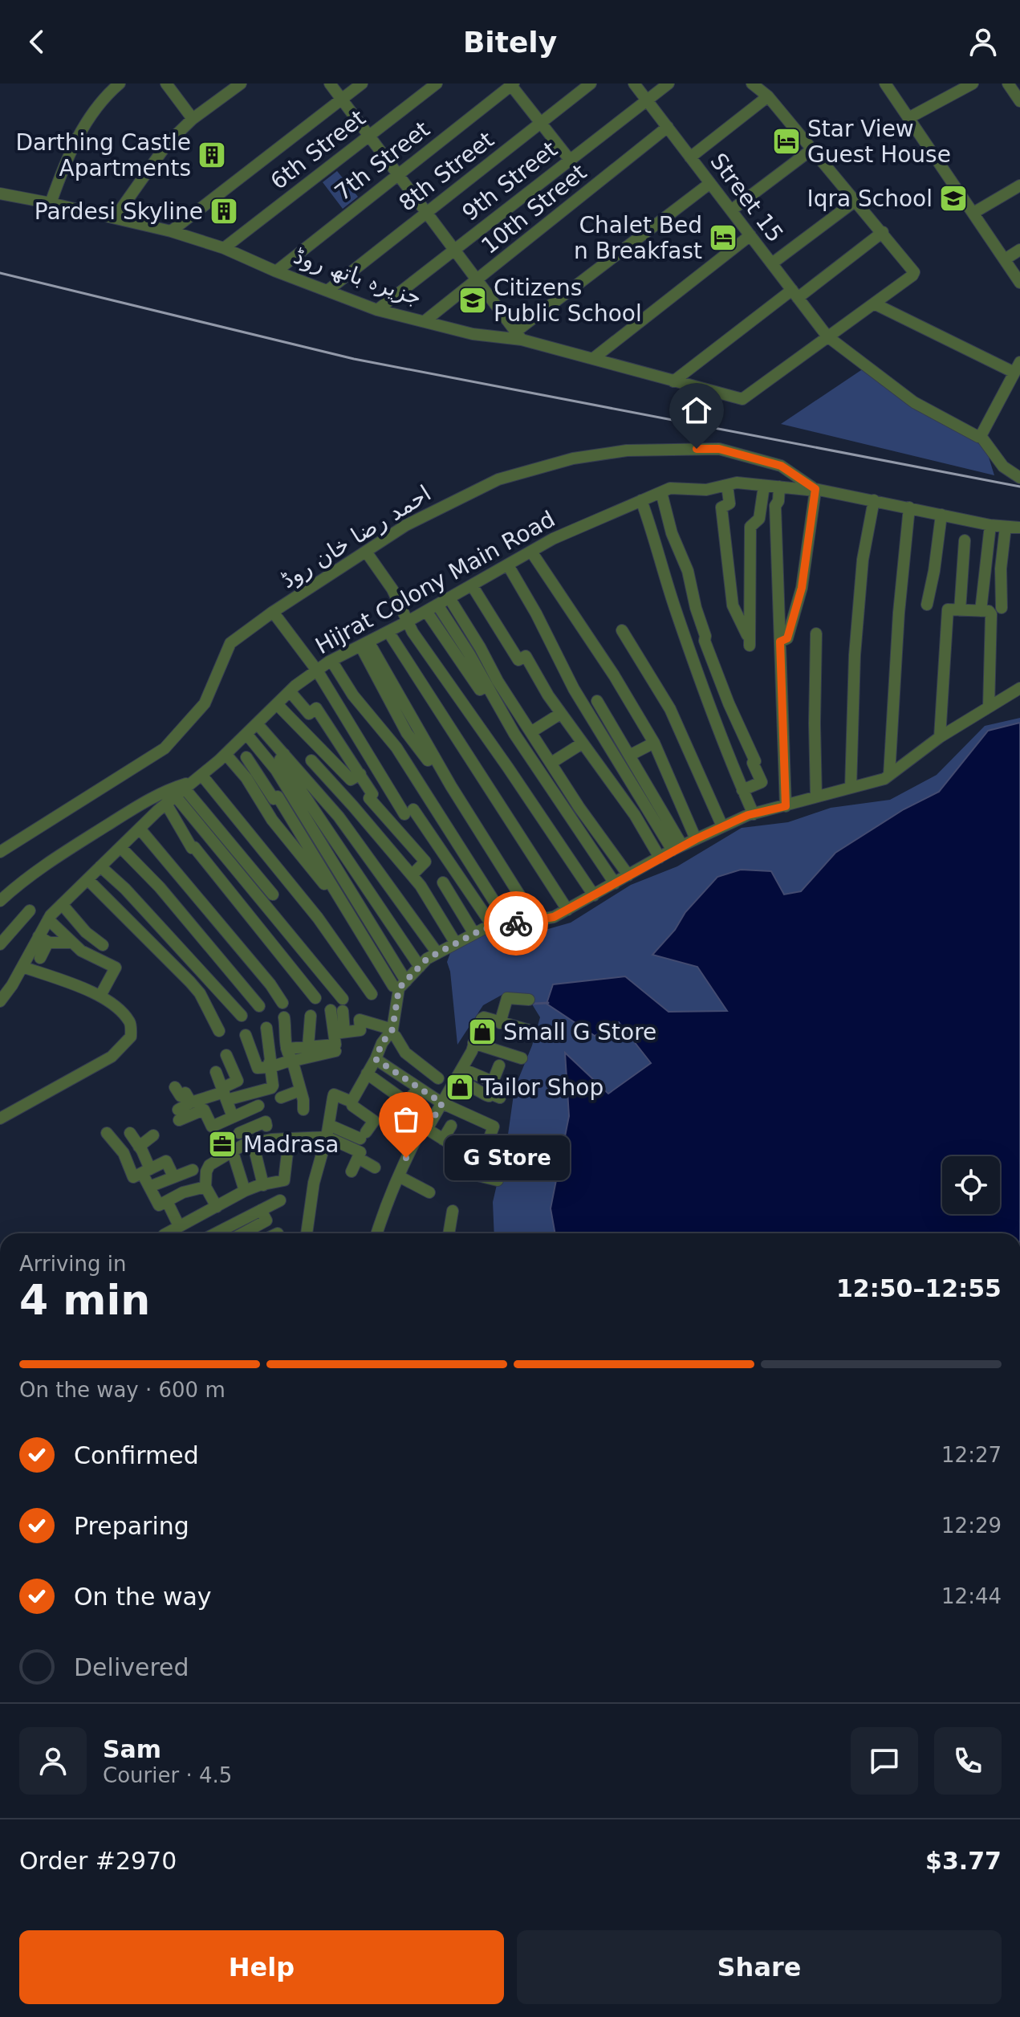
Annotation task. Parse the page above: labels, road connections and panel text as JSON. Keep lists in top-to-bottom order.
{
  "streets": {
    "street": [
      "6th Street",
      "7th Street",
      "8th Street",
      "9th Street",
      "Street 15",
      "10th Street",
      "جزیرہ باتھ روڈ",
      "احمد رضا خان روڈ",
      "Hijrat Colony Main Road"
    ]
  },
  "crossings": [
    ["6th Street", "جزیرہ باتھ روڈ"],
    ["7th Street", "جزیرہ باتھ روڈ"],
    ["8th Street", "جزیرہ باتھ روڈ"],
    ["9th Street", "Street 15"],
    ["9th Street", "جزیرہ باتھ روڈ"],
    ["Street 15", "10th Street"],
    ["Street 15", "جزیرہ باتھ روڈ"],
    ["10th Street", "جزیرہ باتھ روڈ"],
    ["احمد رضا خان روڈ", "Hijrat Colony Main Road"]
  ],
  "places": {
    "hotel": ["Star View Guest House", "Chalet Bed n Breakfast"],
    "building": ["Darthing Castle Apartments", "Pardesi Skyline"],
    "school or university": ["Iqra School", "Citizens Public School"],
    "shop": ["Small G Store", "Tailor Shop"],
    "office": ["Madrasa"],
    "other": ["G Store"]
  },
  "page": {
    "header": "Bitely",
    "bubble": "G Store",
    "heading": ["4 min", "Arriving in", "12:50–12:55"],
    "panel": [
      "Sam",
      "Courier · 4.5",
      "Order #2970",
      "$3.77"
    ],
    "bar": "On the way · 600 m",
    "list": [
      ["Confirmed", "12:27"],
      ["Preparing", "12:29"],
      ["On the way", "12:44"],
      "Delivered"
    ],
    "buttons": ["Help", "Share"]
  }
}
